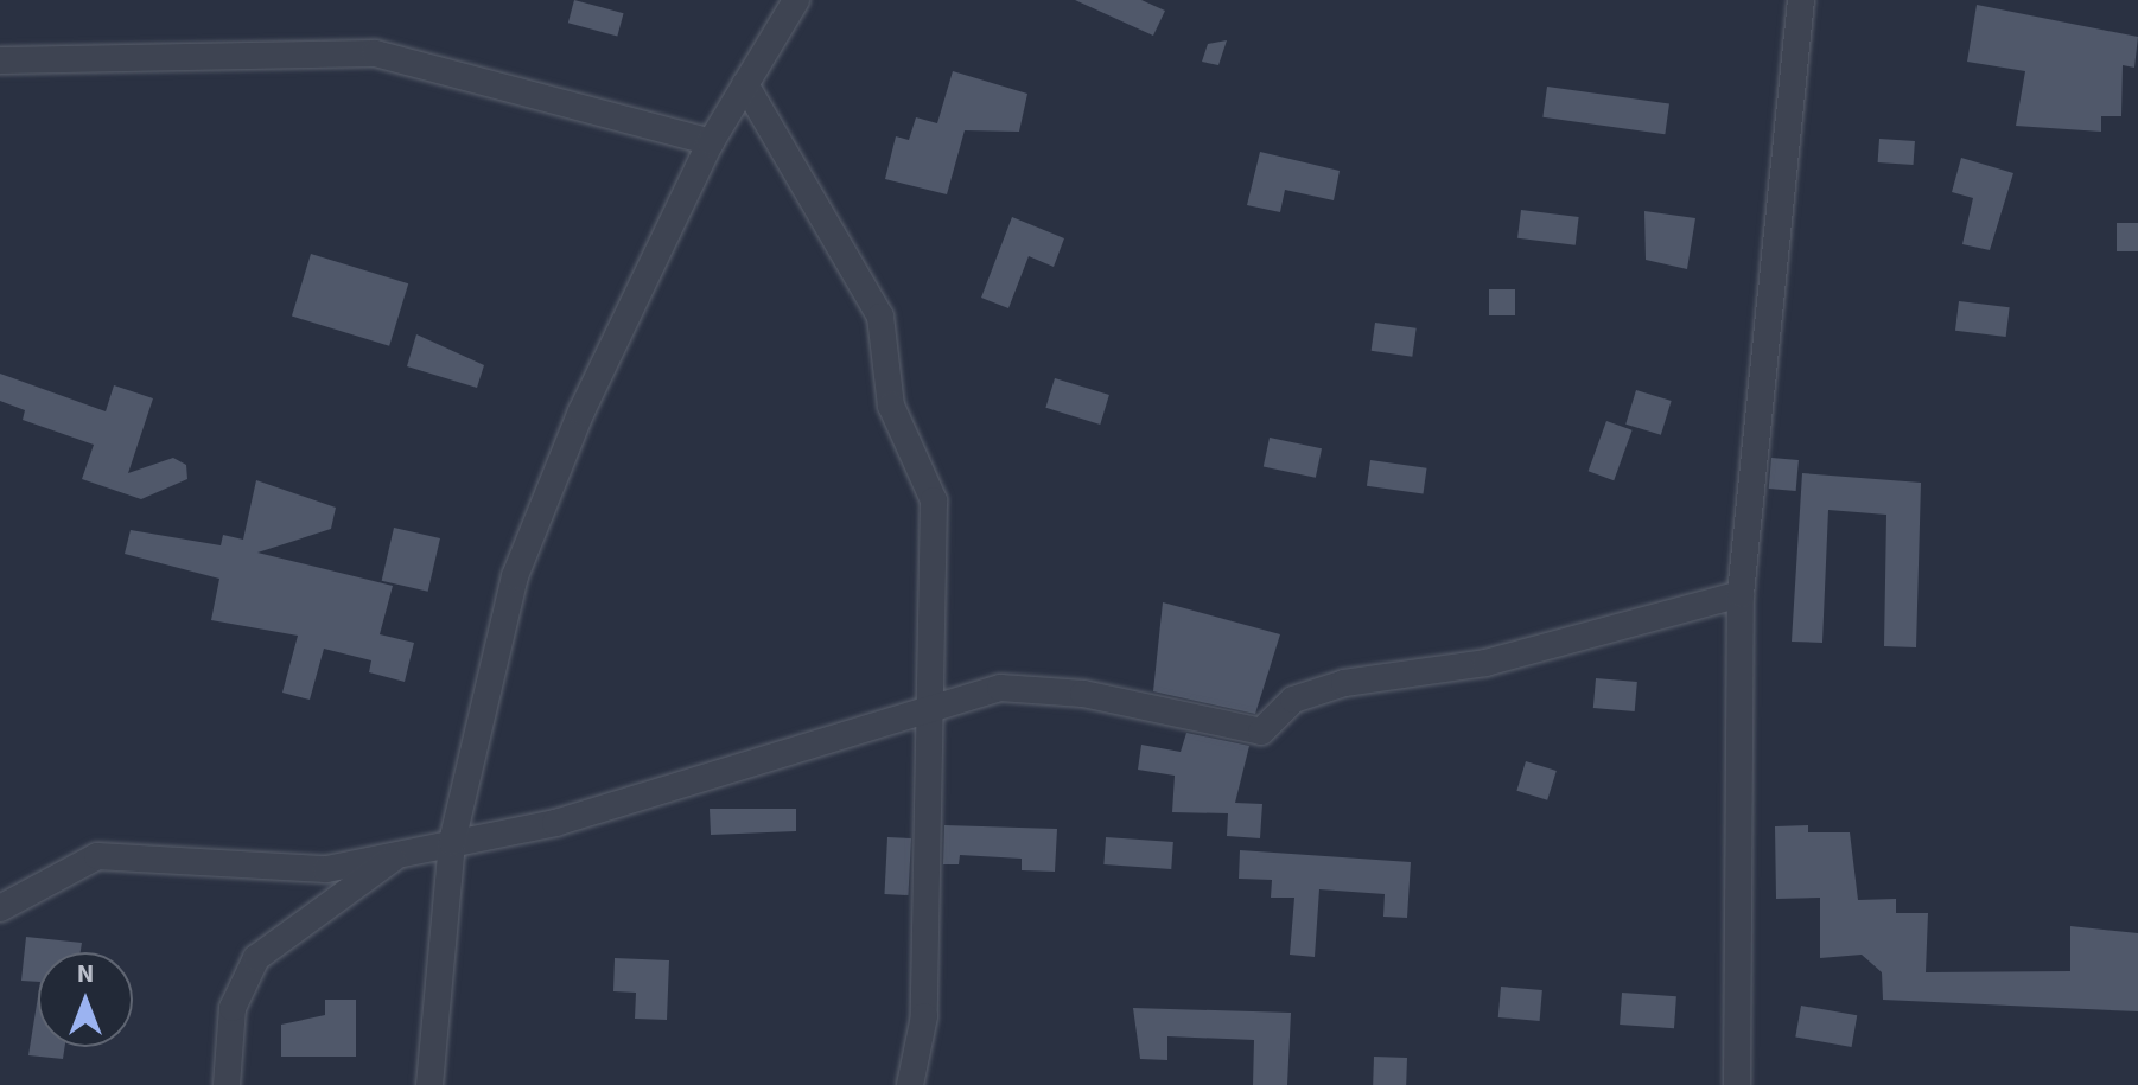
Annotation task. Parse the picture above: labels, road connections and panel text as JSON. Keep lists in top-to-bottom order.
{
  "north": "top"
}
